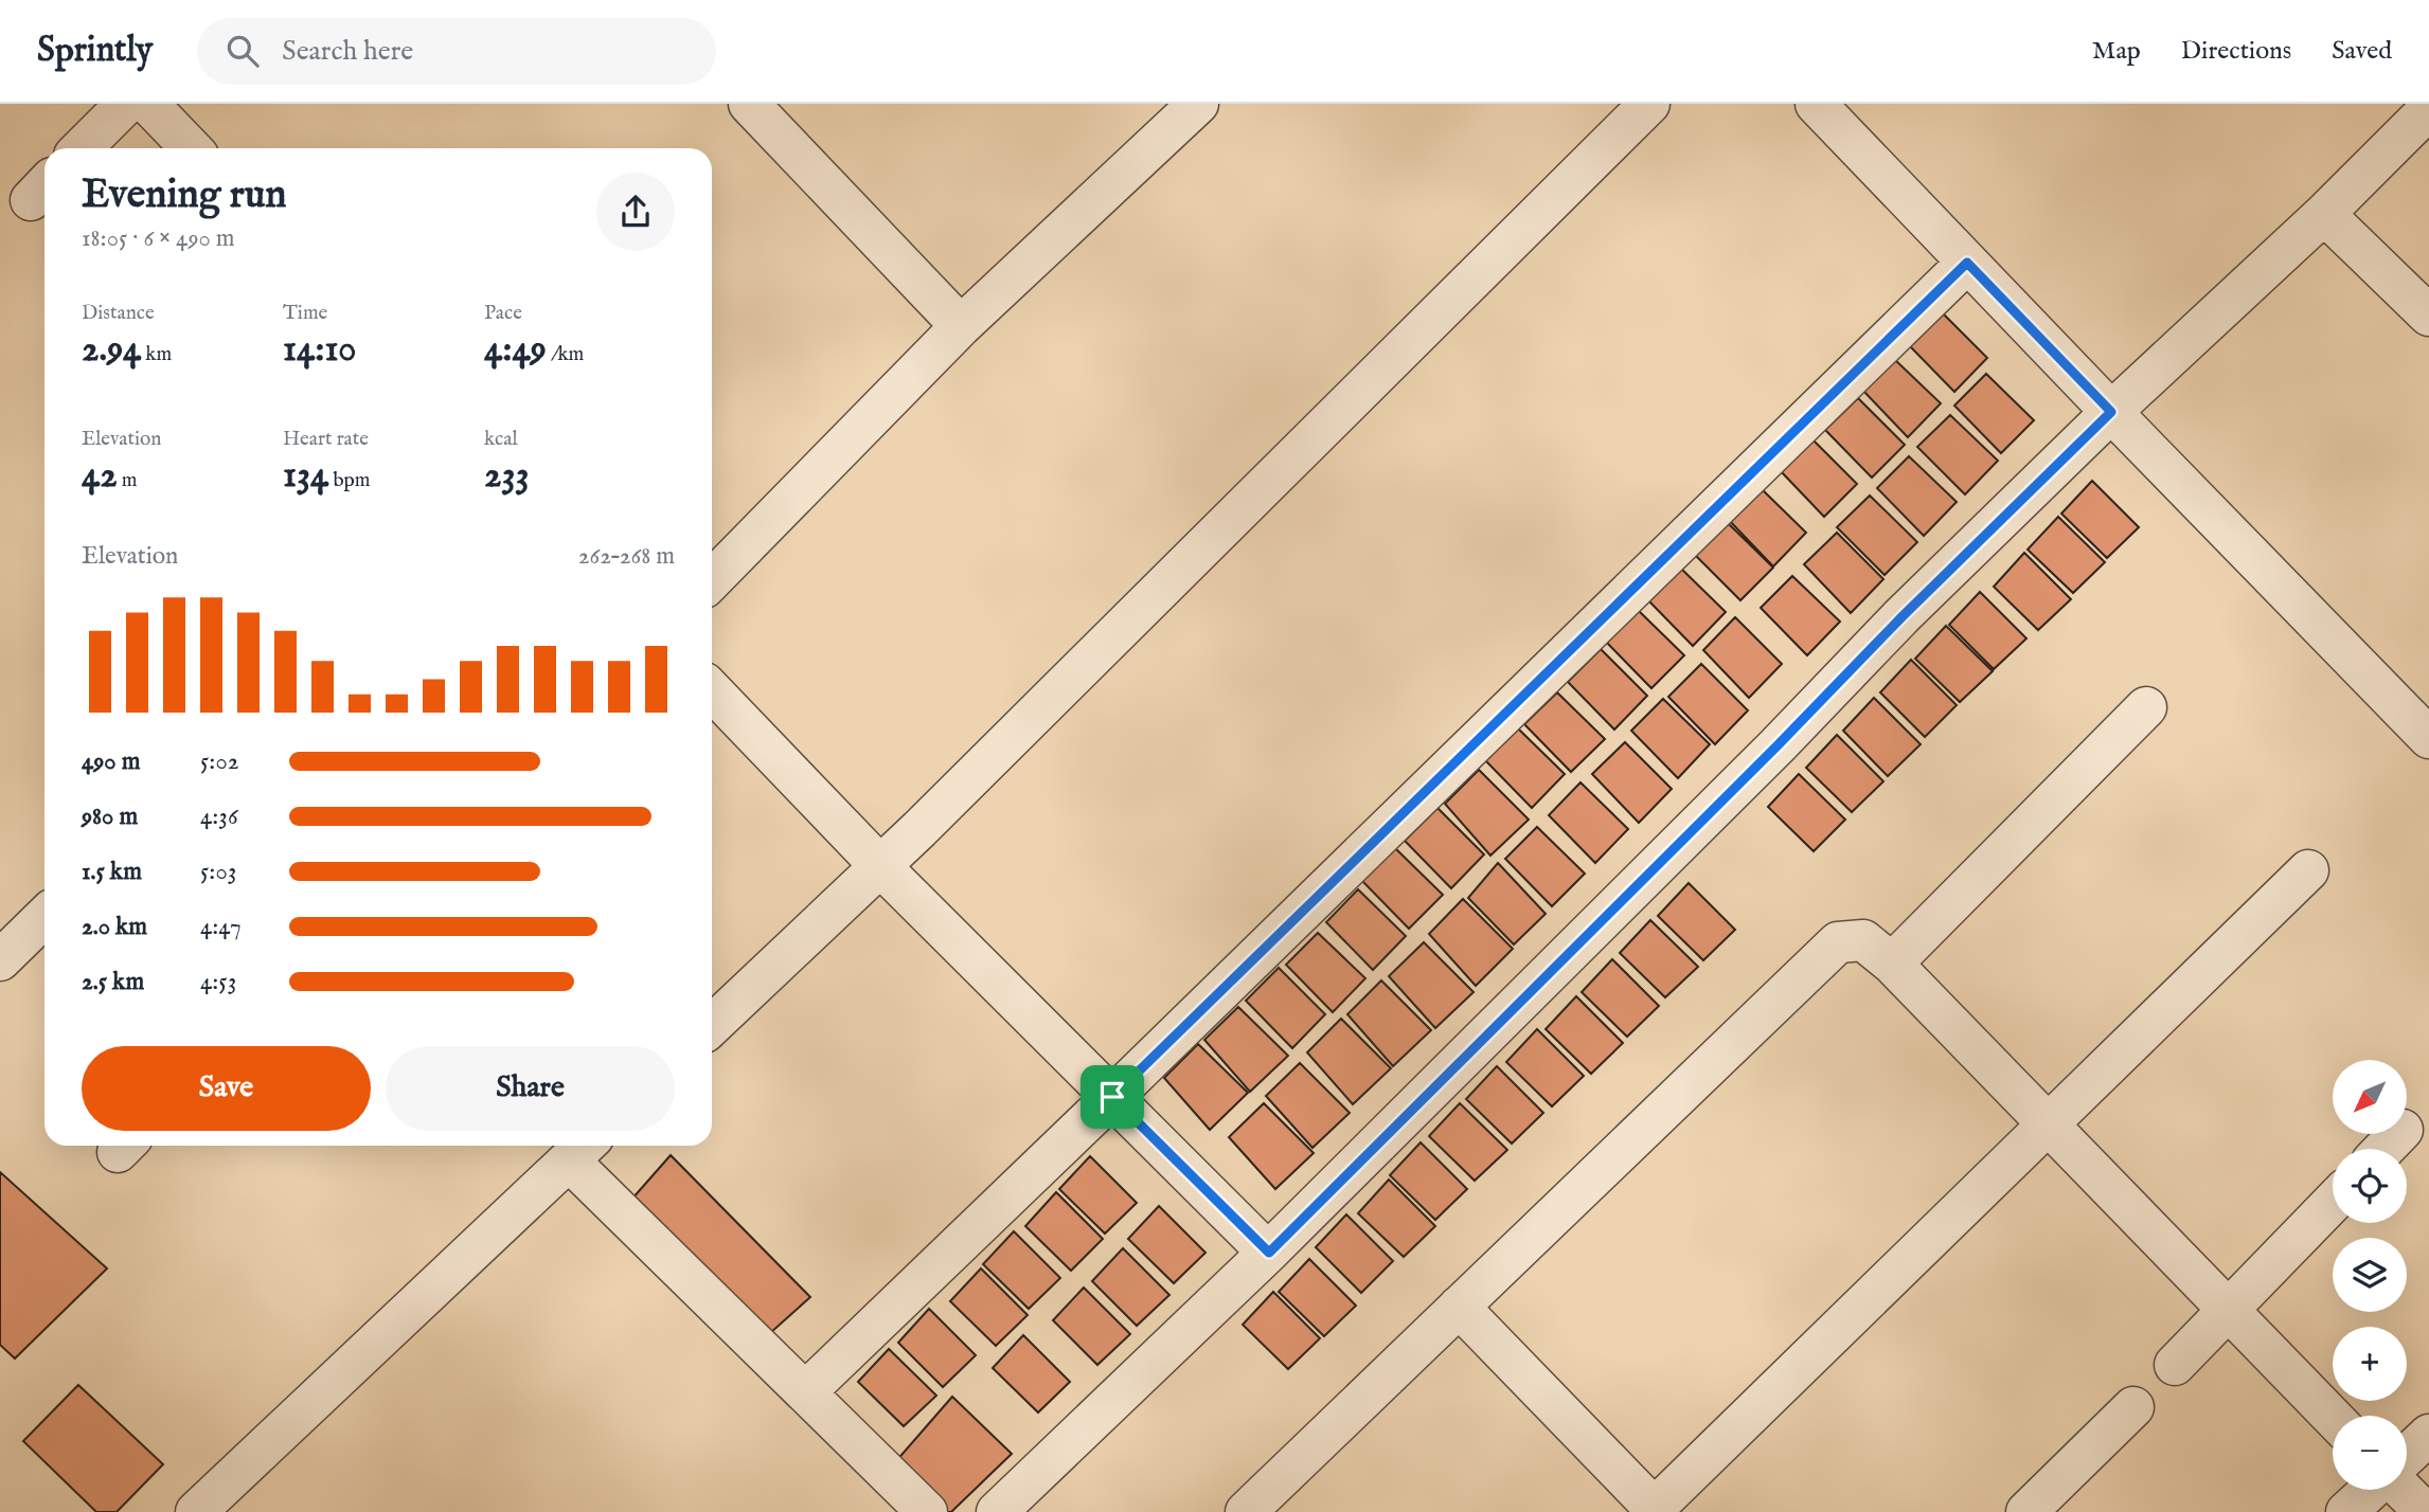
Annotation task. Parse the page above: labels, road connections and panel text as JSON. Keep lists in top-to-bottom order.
{
  "north": "bottom left",
  "page": {
    "header": "Sprintly",
    "search": "Search here",
    "nav": ["Map", "Directions", "Saved"],
    "heading": ["Evening run", "18:05 · 6 × 490 m"],
    "stats": [
      ["Distance", "2.94 km"],
      ["Time", "14:10"],
      ["Pace", "4:49 /km"],
      ["Elevation", "42 m"],
      ["Heart rate", "134 bpm"],
      ["kcal", "233"]
    ],
    "chart": ["Elevation", "262–268 m"],
    "list": [
      {
        "name": "490 m",
        "note": "5:02"
      },
      {
        "name": "980 m",
        "note": "4:36"
      },
      {
        "name": "1.5 km",
        "note": "5:03"
      },
      {
        "name": "2.0 km",
        "note": "4:47"
      },
      {
        "name": "2.5 km",
        "note": "4:53"
      }
    ],
    "buttons": ["Save", "Share"],
    "map_buttons": ["+", "−"]
  }
}
